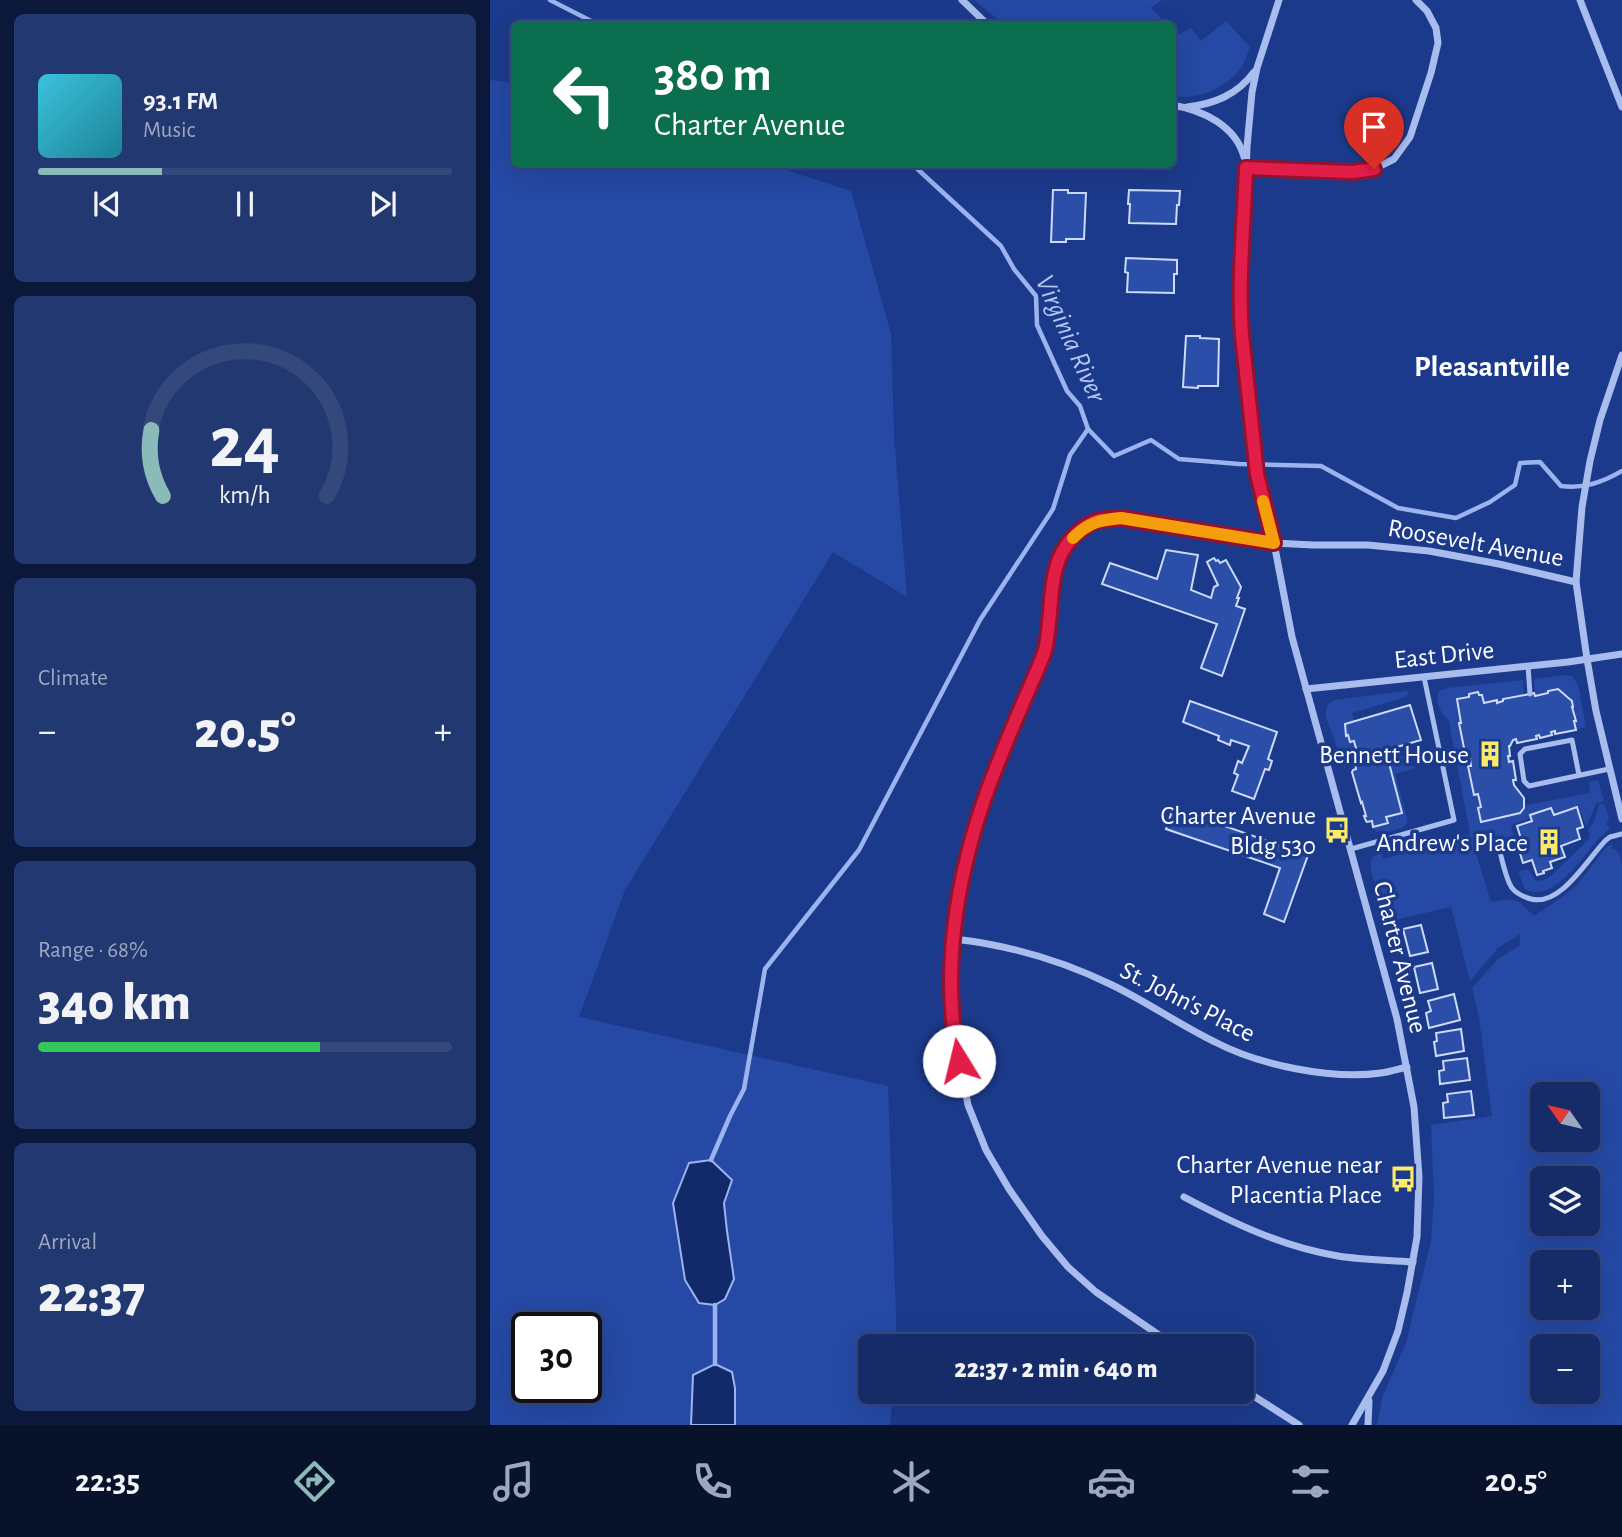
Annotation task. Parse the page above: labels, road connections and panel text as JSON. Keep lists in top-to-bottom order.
{
  "streets": {
    "street": [
      "Roosevelt Avenue",
      "East Drive",
      "Charter Avenue",
      "St. John's Place"
    ]
  },
  "crossings": [
    ["Roosevelt Avenue", "Charter Avenue"],
    ["Roosevelt Avenue", "St. John's Place"],
    ["East Drive", "Charter Avenue"],
    ["Charter Avenue", "St. John's Place"]
  ],
  "districts": ["Pleasantville"],
  "water": ["Virginia River"],
  "places": {
    "building": ["Bennett House", "Andrew's Place"],
    "bus stop": ["Charter Avenue Bldg 530", "Charter Avenue near Placentia Place"]
  },
  "north": "top left",
  "page": {
    "turn": ["380 m", "Charter Avenue"],
    "song": ["93.1 FM", "Music"],
    "tile": [
      "Climate",
      ["Range · 68%", "340 km"],
      ["Arrival", "22:37"]
    ],
    "heat": ["−", "20.5°", "+"],
    "map_buttons": ["+", "−"],
    "limit": "30",
    "trip": "22:37 · 2 min · 640 m",
    "tabs": ["22:35", "20.5°"],
    "gauge": ["24", "km/h"]
  }
}
